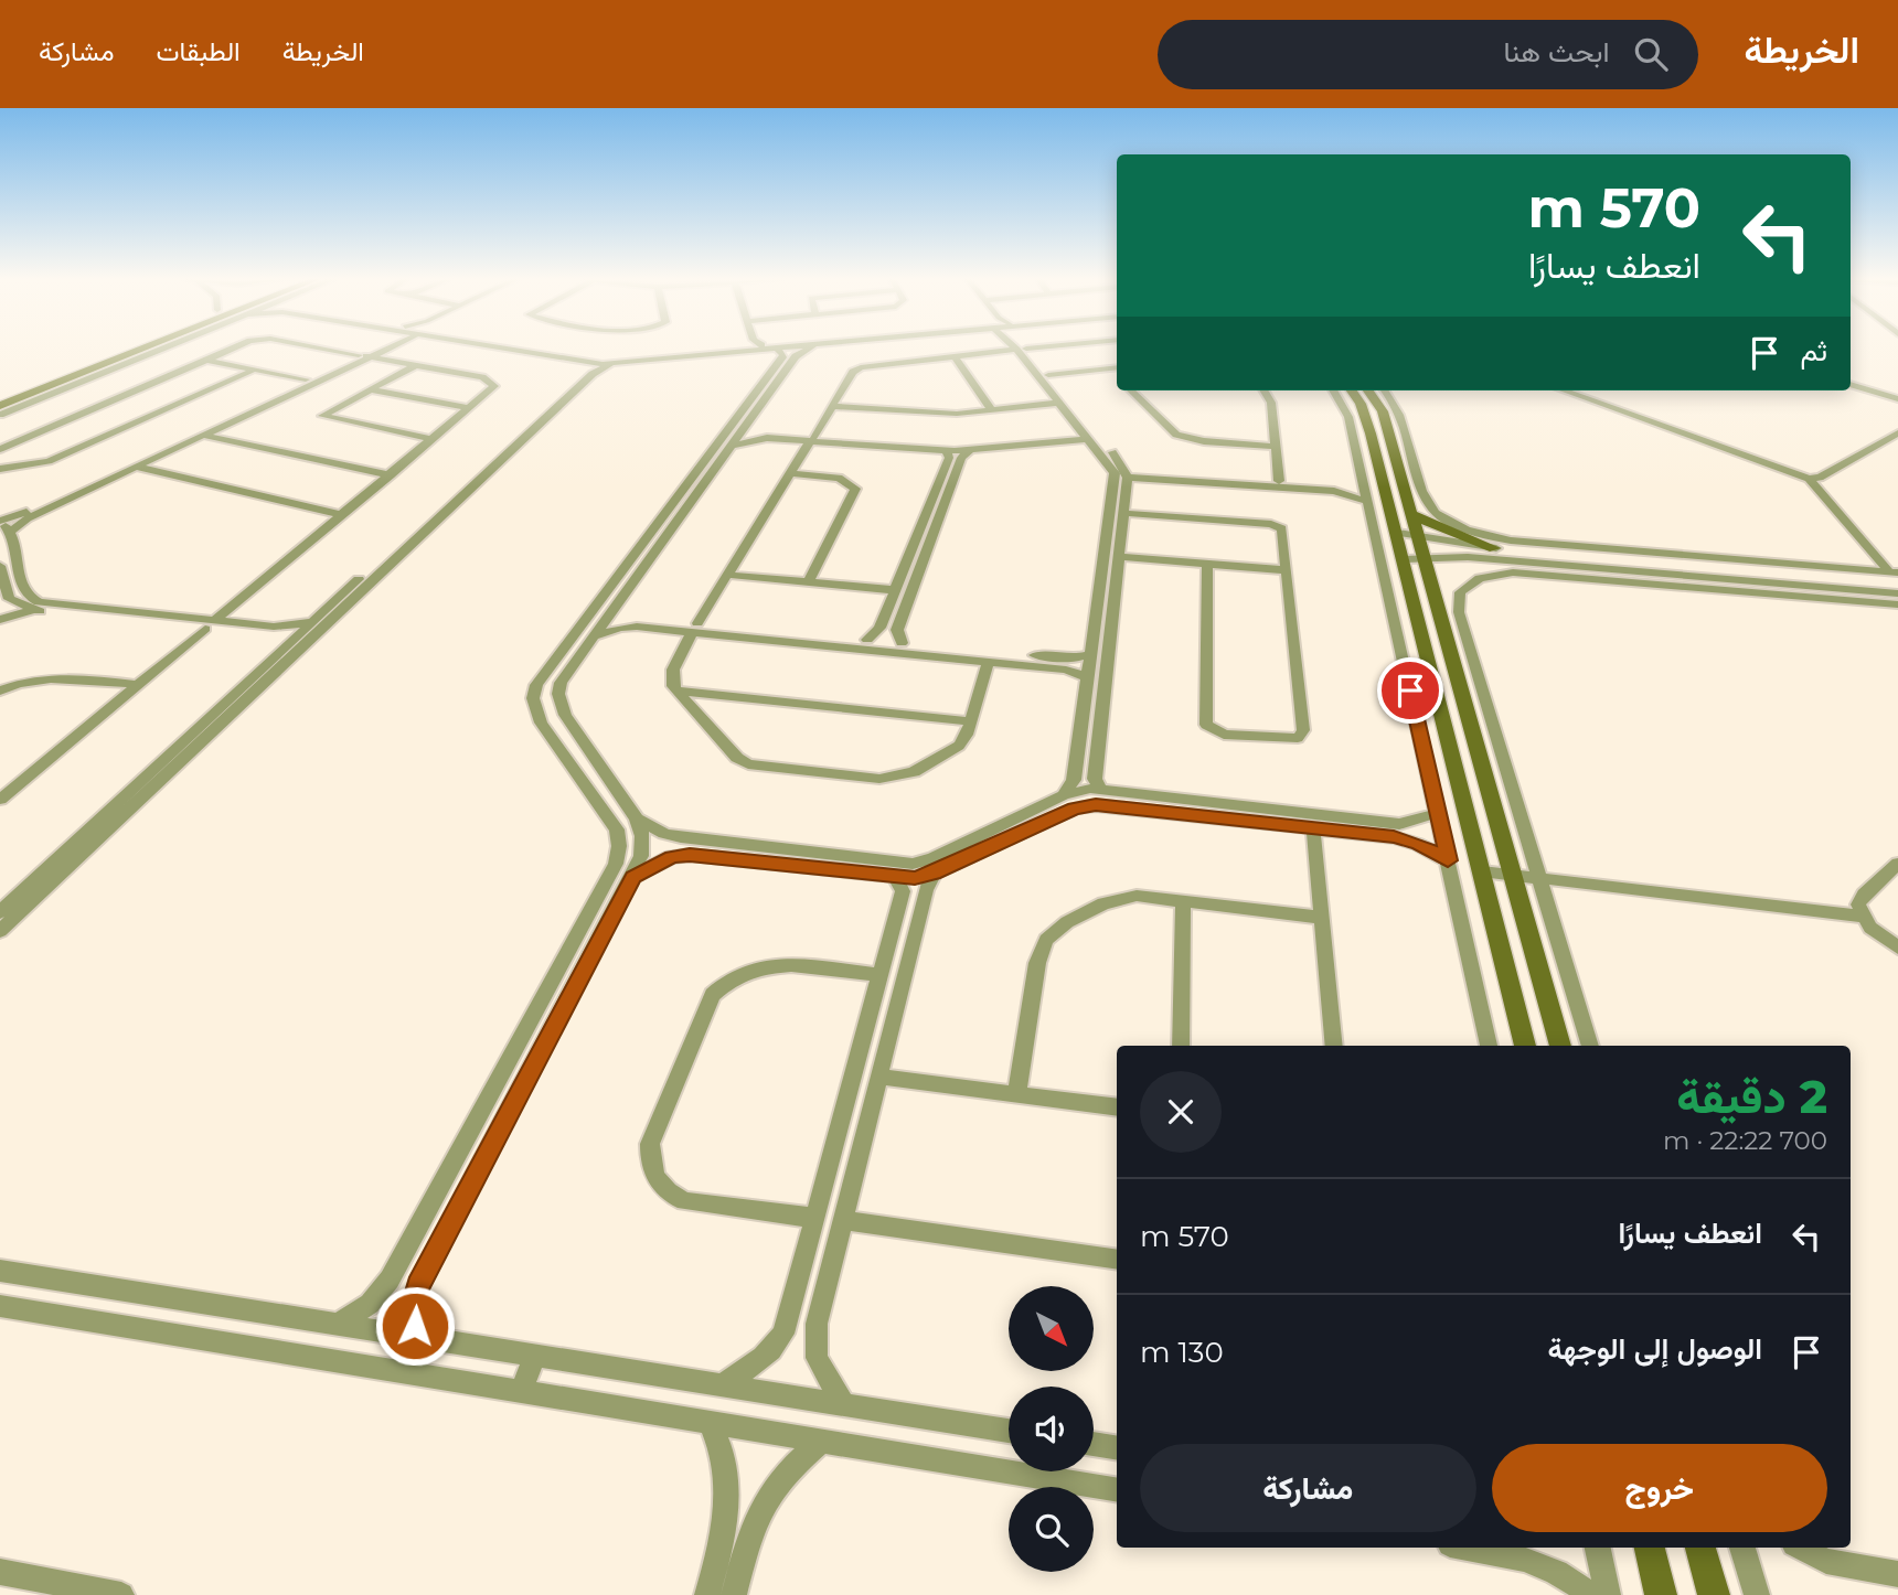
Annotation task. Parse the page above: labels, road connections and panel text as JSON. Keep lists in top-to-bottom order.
{
  "north": "bottom right",
  "page": {
    "header": "الخريطة",
    "search": "ابحث هنا",
    "nav": ["الخريطة", "الطبقات", "مشاركة"],
    "turn": ["570 m", "انعطف يسارًا"],
    "then": "ثم",
    "heading": ["2 دقيقة", "700 m · 22:22"],
    "list": [
      {
        "name": "انعطف يسارًا",
        "value": "570 m"
      },
      {
        "name": "الوصول إلى الوجهة",
        "value": "130 m"
      }
    ],
    "buttons": ["خروج", "مشاركة"]
  }
}
